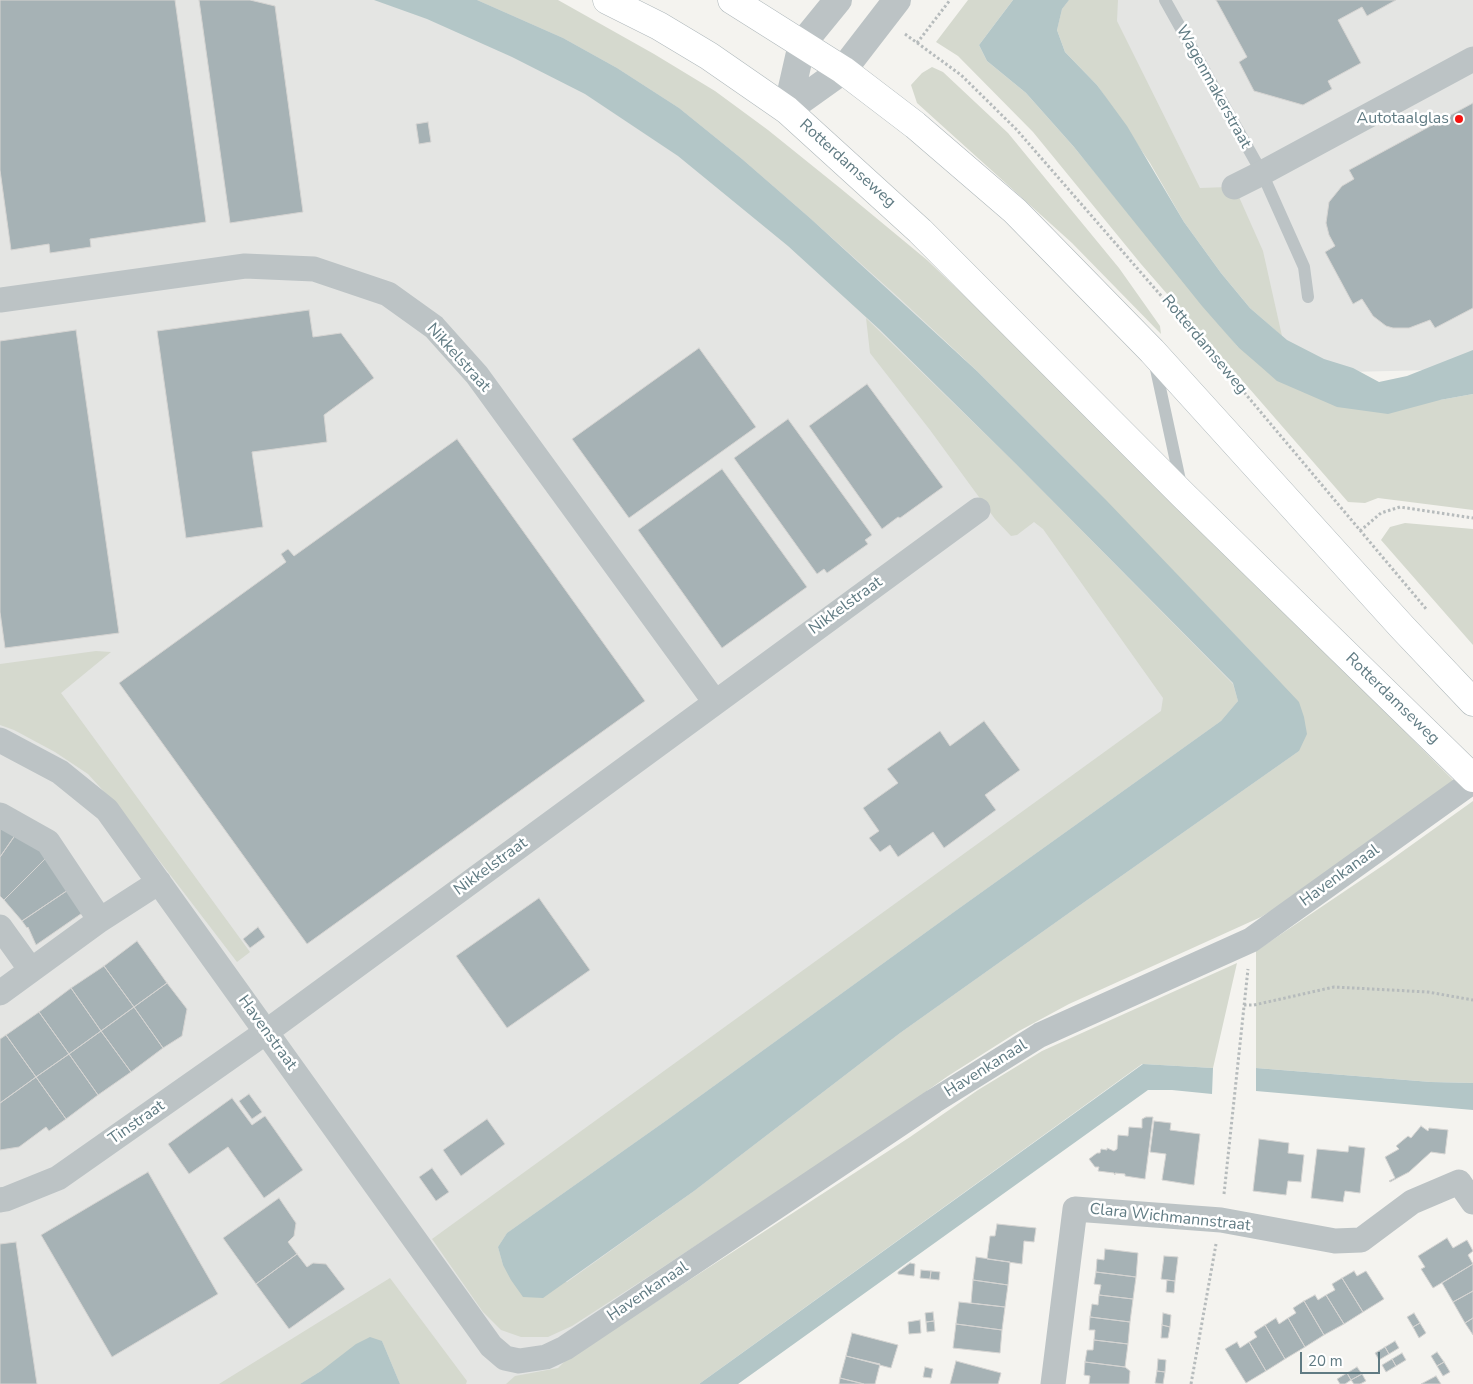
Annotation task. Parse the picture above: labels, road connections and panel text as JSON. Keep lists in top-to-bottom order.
{
  "streets": {
    "main road": ["Rotterdamseweg"],
    "street": [
      "Nikkelstraat",
      "Havenkanaal",
      "Havenstraat",
      "Tinstraat",
      "Clara Wichmannstraat"
    ],
    "lane": ["Wagenmakerstraat"]
  },
  "crossings": [
    ["Rotterdamseweg", "Havenkanaal"],
    ["Nikkelstraat", "Havenstraat"],
    ["Nikkelstraat", "Tinstraat"],
    ["Havenkanaal", "Havenstraat"],
    ["Havenstraat", "Tinstraat"]
  ],
  "places": ["Autotaalglas"],
  "scale_bar": "20 m"
}
